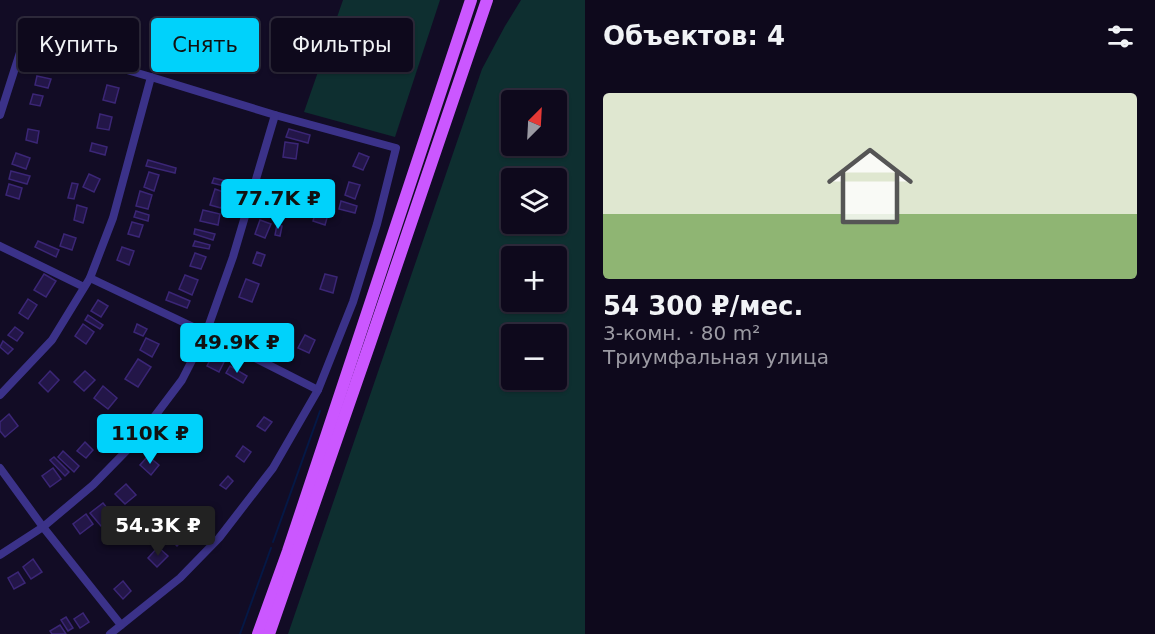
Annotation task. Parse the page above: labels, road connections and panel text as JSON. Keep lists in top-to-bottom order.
{
  "north": "top right",
  "page": {
    "heading": "Объектов: 4",
    "chip": ["Купить", "Снять", "Фильтры"],
    "list": [
      {
        "name": "54 300 ₽/мес.",
        "note": "3-комн. · 80 m² · Триумфальная улица"
      }
    ],
    "map_buttons": ["+", "−"],
    "price": [
      "77.7K ₽",
      "49.9K ₽",
      "110K ₽",
      "54.3K ₽"
    ]
  }
}
